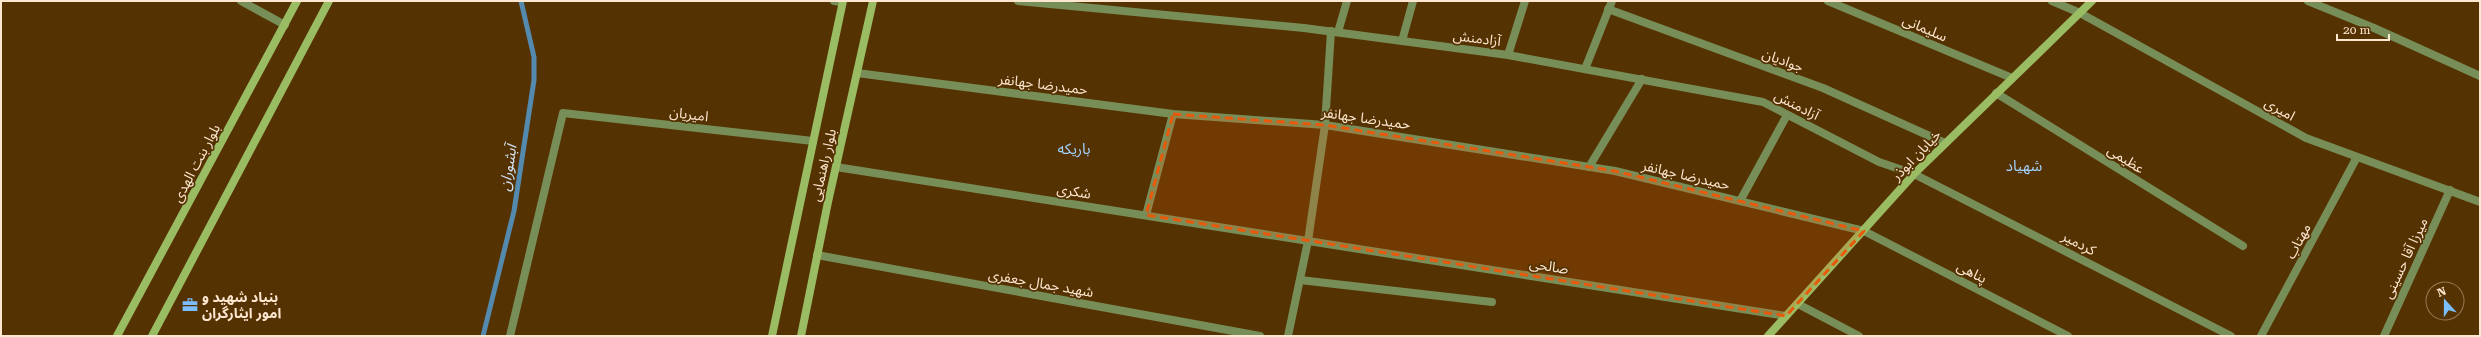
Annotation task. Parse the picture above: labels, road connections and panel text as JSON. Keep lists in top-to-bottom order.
{
  "streets": {
    "main road": ["خیابان ابوذر", "بلوار بنت الهدی", "بلوار راهنمایی"],
    "street": [
      "سلیمانی",
      "آزادمنش",
      "جوادیان",
      "حمیدرضا جهانفر",
      "امیری",
      "امیریان",
      "عظیمی",
      "شکری",
      "مهتاب",
      "کردمیر",
      "میرزا آقا حسینی",
      "صالحی",
      "پناهی",
      "شهید جمال جعفری"
    ]
  },
  "crossings": [
    ["سلیمانی", "خیابان ابوذر"],
    ["آزادمنش", "خیابان ابوذر"],
    ["آزادمنش", "کردمیر"],
    ["جوادیان", "خیابان ابوذر"],
    ["حمیدرضا جهانفر", "خیابان ابوذر"],
    ["حمیدرضا جهانفر", "بلوار راهنمایی"],
    ["حمیدرضا جهانفر", "پناهی"],
    ["امیری", "خیابان ابوذر"],
    ["امیری", "مهتاب"],
    ["امیری", "میرزا آقا حسینی"],
    ["امیریان", "بلوار راهنمایی"],
    ["خیابان ابوذر", "عظیمی"],
    ["خیابان ابوذر", "کردمیر"],
    ["خیابان ابوذر", "صالحی"],
    ["خیابان ابوذر", "پناهی"],
    ["بلوار راهنمایی", "شکری"],
    ["بلوار راهنمایی", "شهید جمال جعفری"],
    ["شکری", "صالحی"]
  ],
  "districts": ["باریکه", "شهیاد"],
  "water": ["آبشوران"],
  "places": {
    "office": ["بنیاد شهید و امور ایثارگران"]
  },
  "scale_bar": "20 m",
  "north": "top"
}
